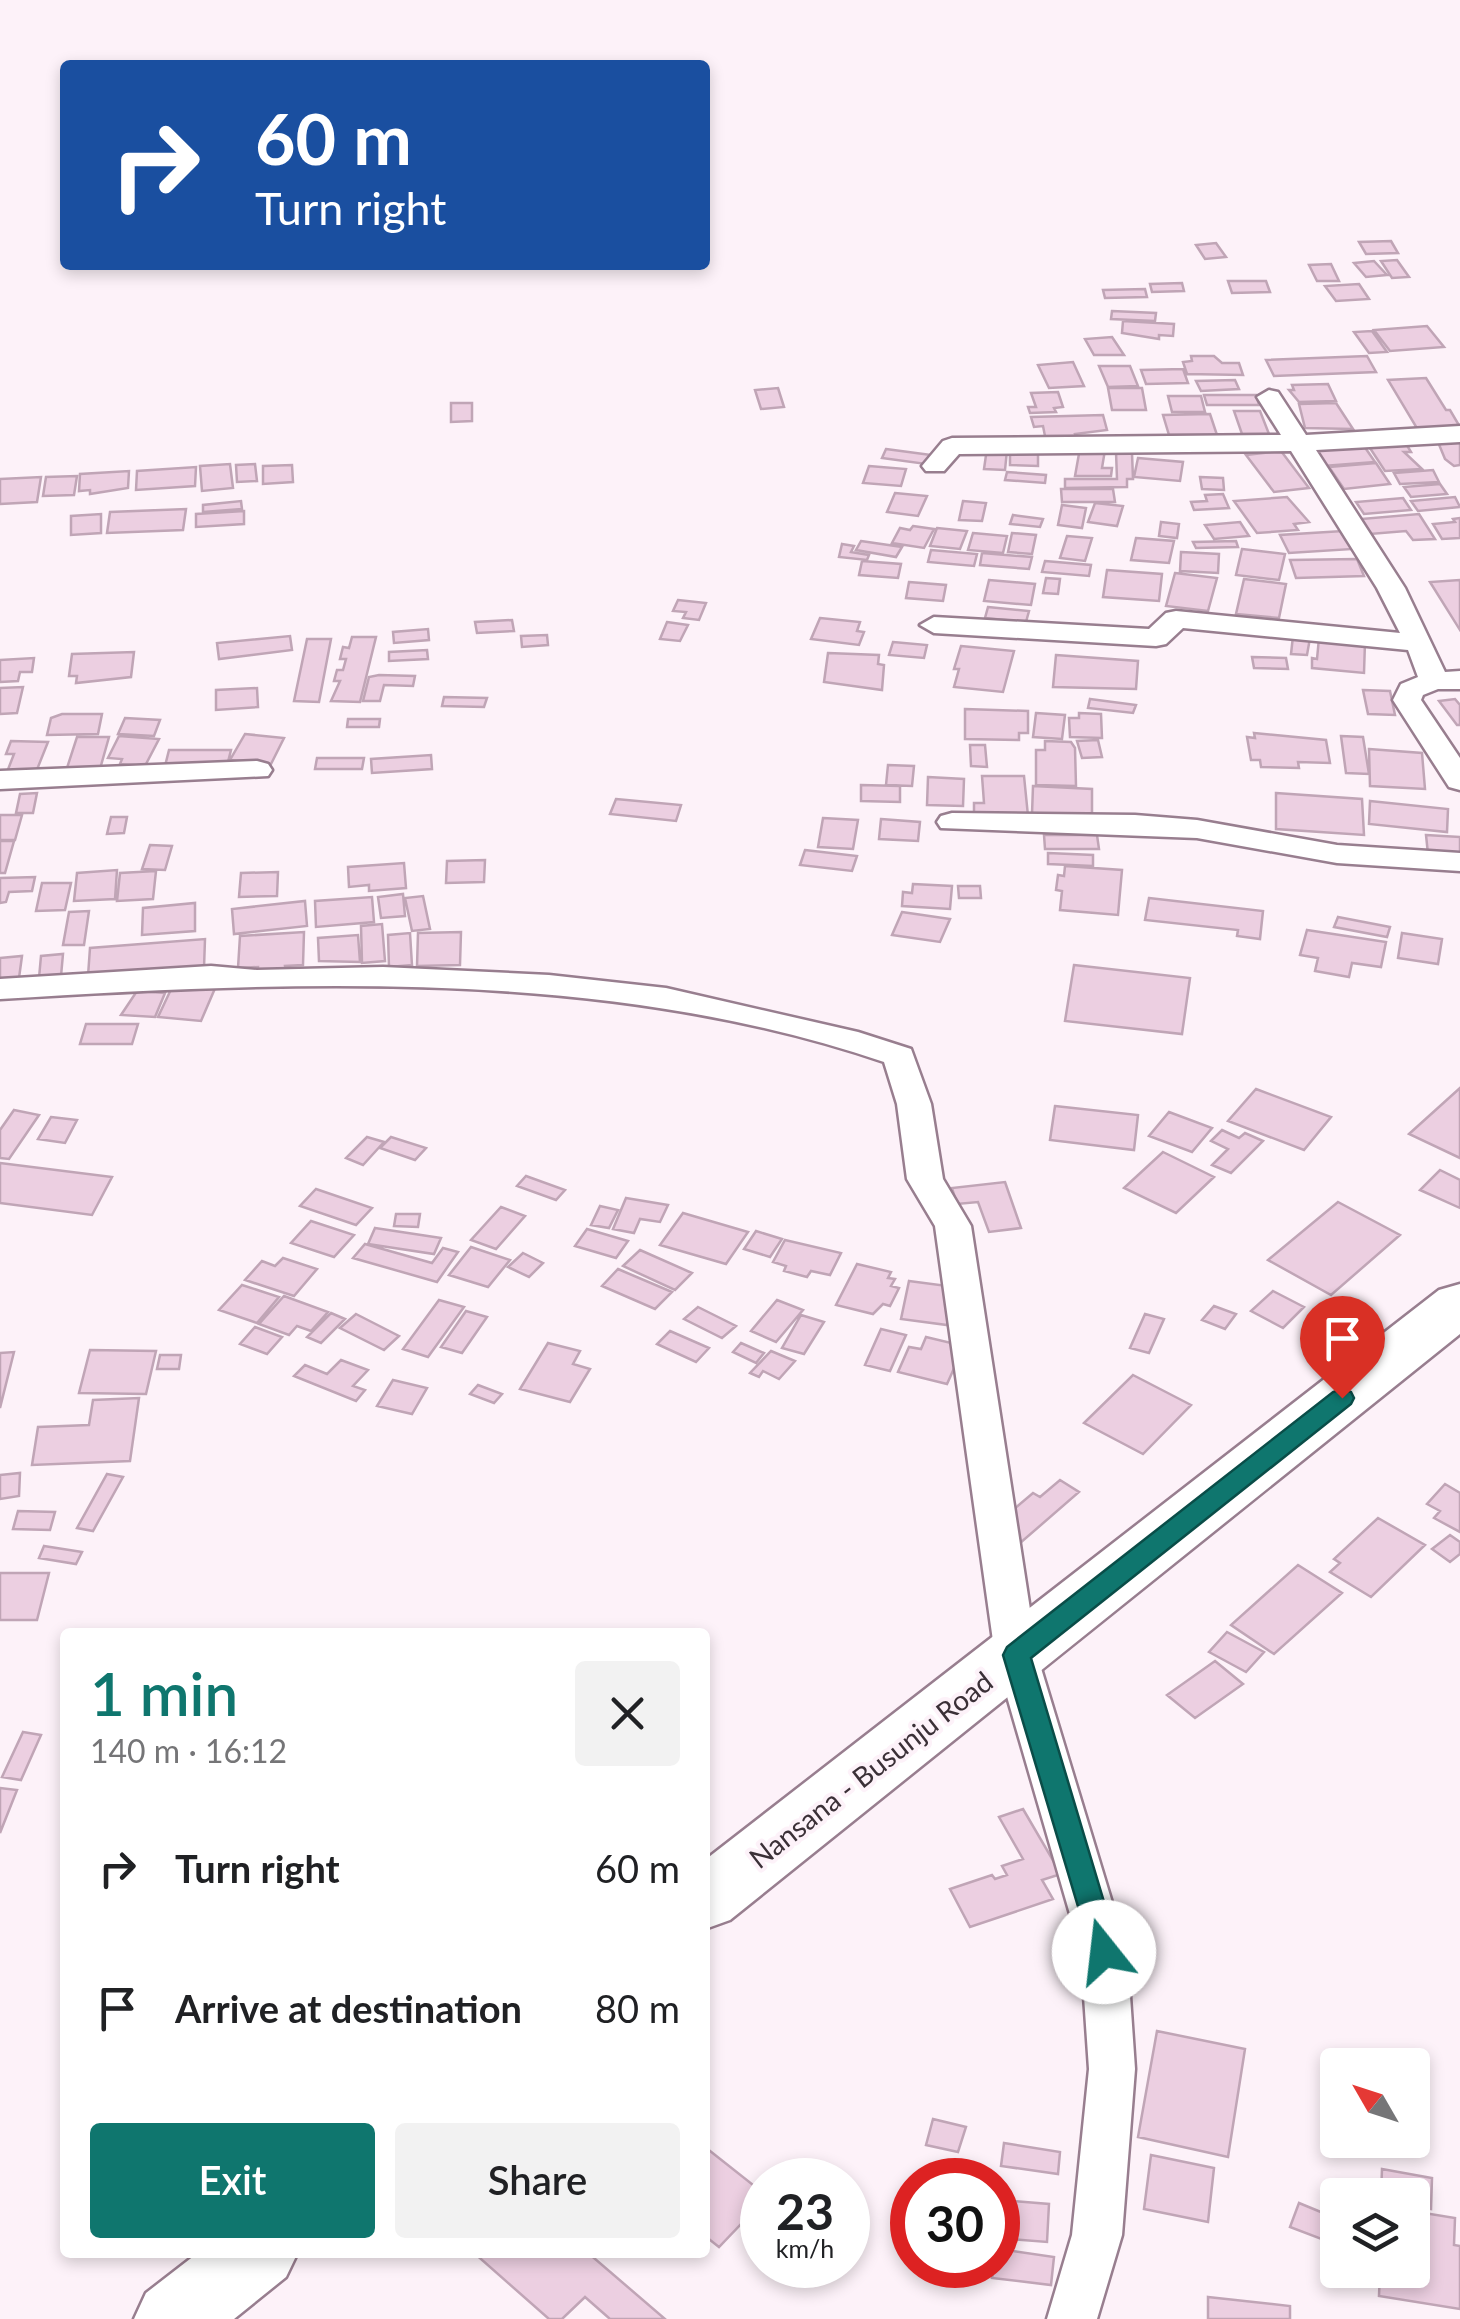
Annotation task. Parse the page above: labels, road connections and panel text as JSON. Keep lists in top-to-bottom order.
{
  "streets": {
    "main road": ["Nansana - Busunju Road"]
  },
  "north": "top left",
  "page": {
    "turn": ["60 m", "Turn right"],
    "heading": ["1 min", "140 m · 16:12"],
    "list": [
      {
        "name": "Turn right",
        "value": "60 m"
      },
      {
        "name": "Arrive at destination",
        "value": "80 m"
      }
    ],
    "buttons": ["Exit", "Share"],
    "speed": "23 km/h",
    "limit": "30"
  }
}
